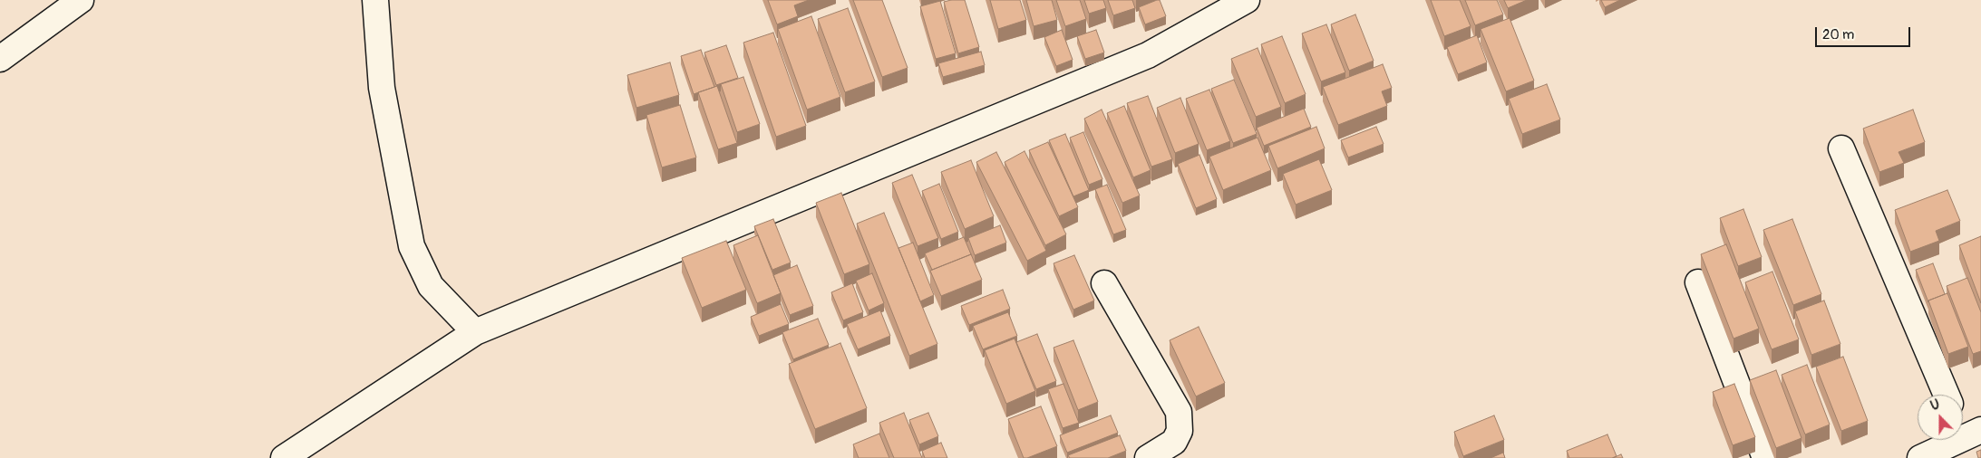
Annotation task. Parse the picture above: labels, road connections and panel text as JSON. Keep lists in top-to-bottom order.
{
  "scale_bar": "20 m",
  "north": "top"
}
